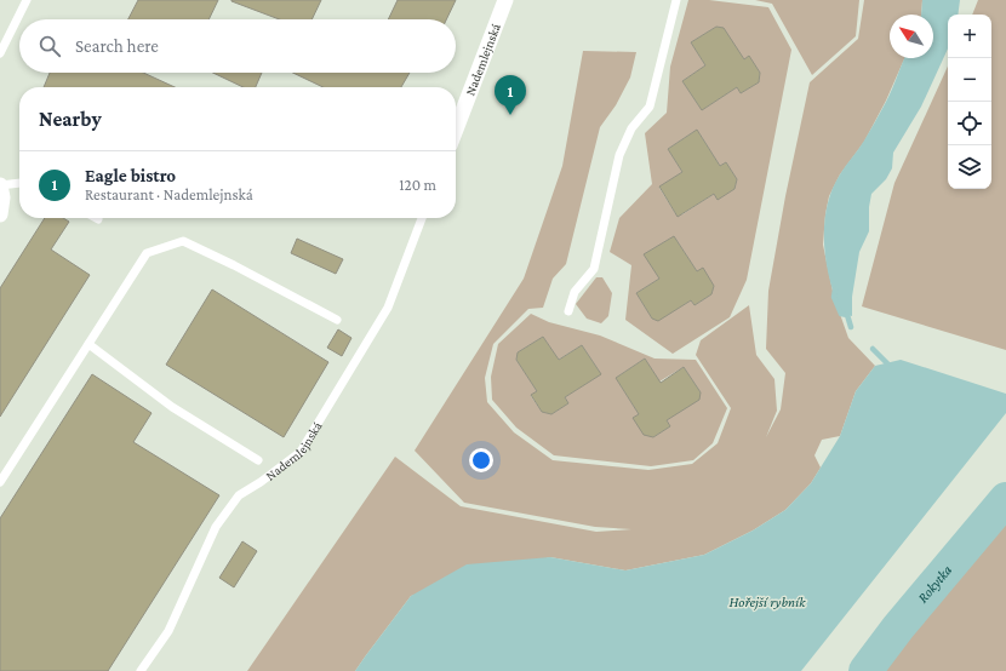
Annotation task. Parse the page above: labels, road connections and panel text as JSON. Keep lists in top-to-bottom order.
{
  "streets": {
    "street": ["Nademlejnská"]
  },
  "water": ["Rokytka", "Hořejší rybník"],
  "north": "top left",
  "page": {
    "map_buttons": ["+", "−"],
    "search": "Search here",
    "pins": "1",
    "heading": "Nearby",
    "list": [
      {
        "mark": "1",
        "name": "Eagle bistro",
        "note": "Restaurant · Nademlejnská",
        "value": "120 m"
      }
    ]
  }
}
